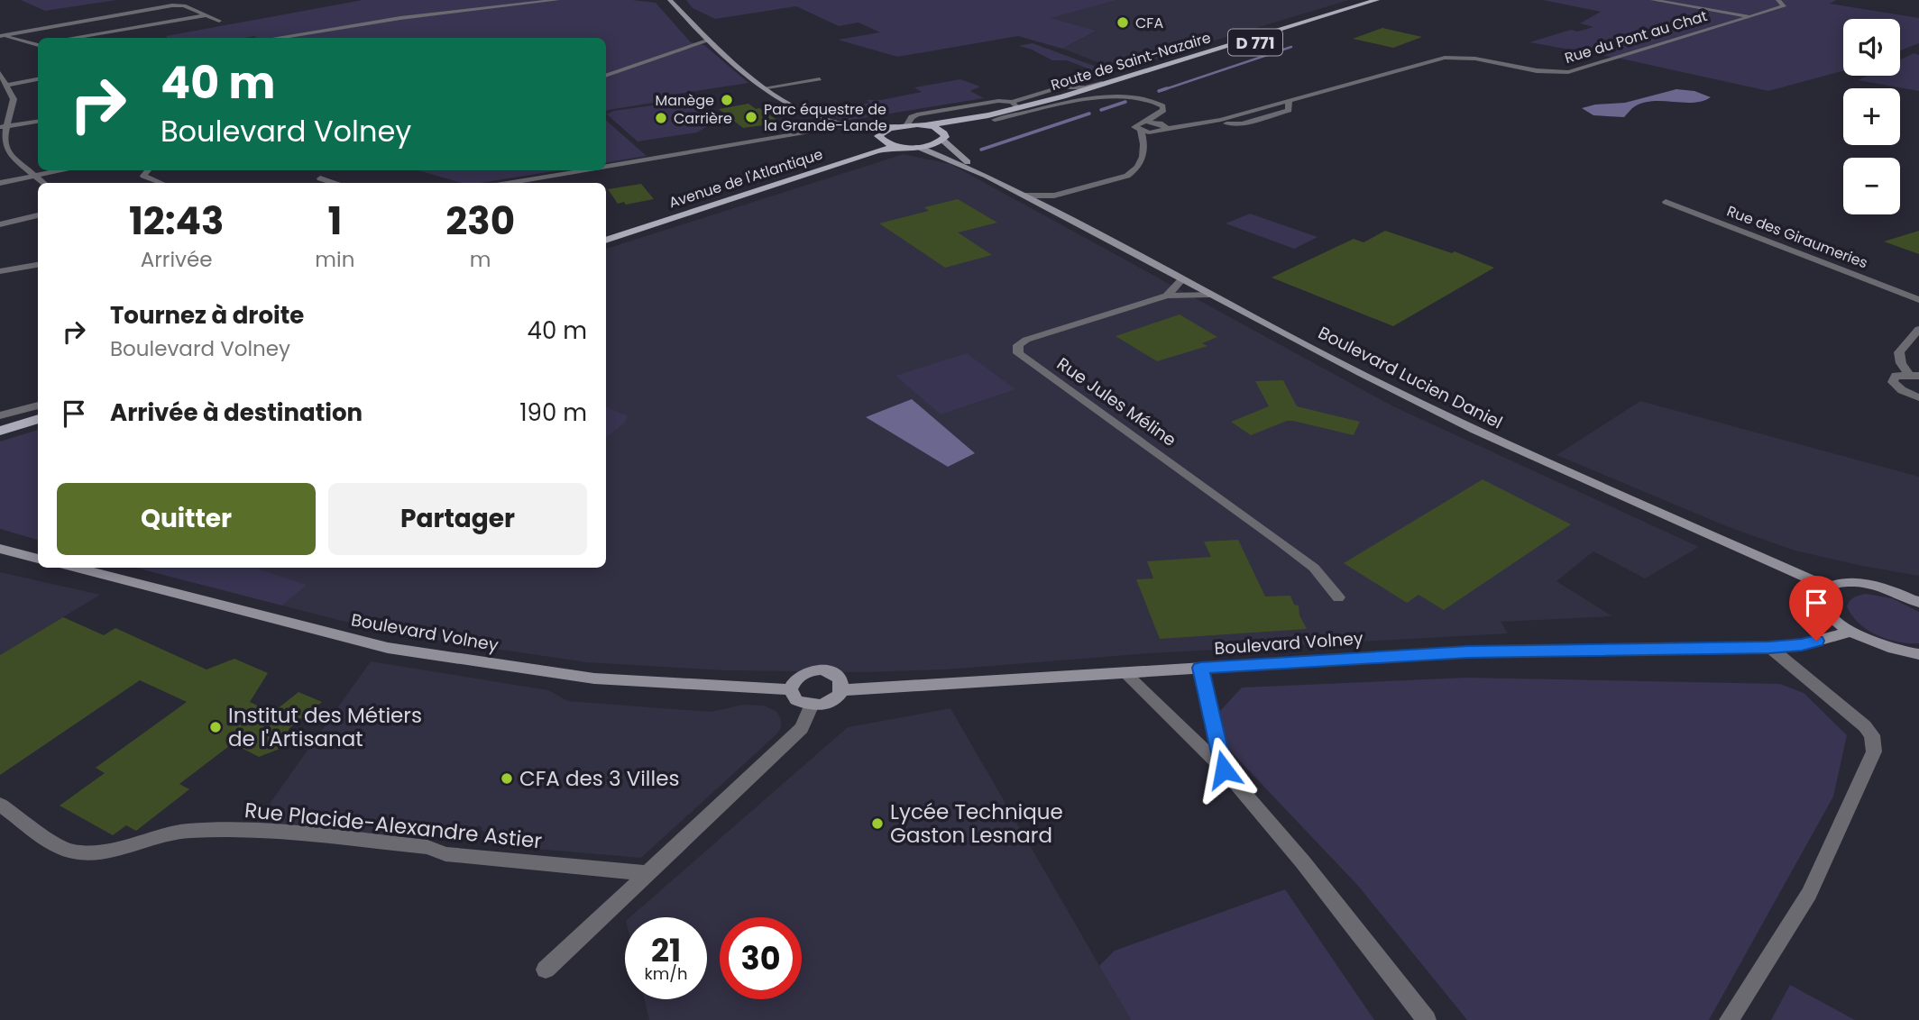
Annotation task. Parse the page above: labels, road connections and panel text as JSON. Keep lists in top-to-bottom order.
{
  "streets": {
    "main road": ["D 771", "Route de Saint-Nazaire", "Avenue de l'Atlantique"],
    "street": [
      "Rue du Pont au Chat",
      "Rue des Giraumeries",
      "Boulevard Lucien Daniel",
      "Rue Jules Méline",
      "Boulevard Volney",
      "Rue Placide-Alexandre Astier"
    ]
  },
  "crossings": [
    ["Route de Saint-Nazaire", "Avenue de l'Atlantique"],
    ["Route de Saint-Nazaire", "Boulevard Lucien Daniel"],
    ["Boulevard Lucien Daniel", "Rue Jules Méline"]
  ],
  "places": [
    "CFA",
    "Manège",
    "Parc équestre de la Grande-Lande",
    "Carrière",
    "Institut des Métiers de l'Artisanat",
    "CFA des 3 Villes",
    "Lycée Technique Gaston Lesnard"
  ],
  "page": {
    "map_buttons": ["+", "−"],
    "turn": ["40 m", "Boulevard Volney"],
    "eta": [
      "12:43",
      "Arrivée",
      "1",
      "min",
      "230",
      "m"
    ],
    "list": [
      {
        "name": "Tournez à droite",
        "note": "Boulevard Volney",
        "value": "40 m"
      },
      {
        "name": "Arrivée à destination",
        "value": "190 m"
      }
    ],
    "buttons": ["Quitter", "Partager"],
    "speed": "21 km/h",
    "limit": "30"
  }
}
